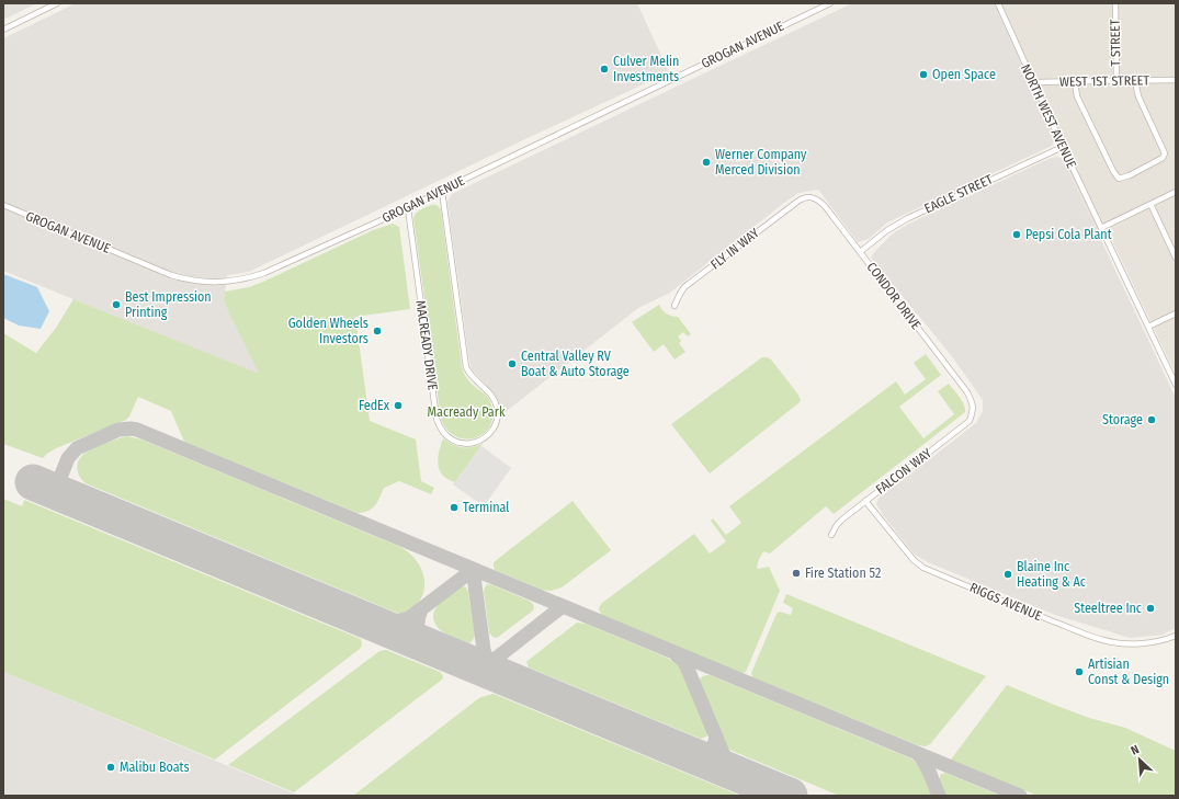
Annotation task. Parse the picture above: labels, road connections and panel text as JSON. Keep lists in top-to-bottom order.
{
  "streets": {
    "street": [
      "T STREET",
      "GROGAN AVENUE",
      "WEST 1ST STREET",
      "NORTH WEST AVENUE",
      "EAGLE STREET",
      "FLY IN WAY",
      "CONDOR DRIVE",
      "MACREADY DRIVE",
      "FALCON WAY",
      "RIGGS AVENUE"
    ]
  },
  "crossings": [
    ["T STREET", "WEST 1ST STREET"],
    ["GROGAN AVENUE", "MACREADY DRIVE"],
    ["WEST 1ST STREET", "NORTH WEST AVENUE"],
    ["NORTH WEST AVENUE", "EAGLE STREET"],
    ["EAGLE STREET", "CONDOR DRIVE"],
    ["FLY IN WAY", "CONDOR DRIVE"],
    ["CONDOR DRIVE", "FALCON WAY"],
    ["FALCON WAY", "RIGGS AVENUE"]
  ],
  "parks": ["Macready Park"],
  "places": [
    "Culver Melin Investments",
    "Open Space",
    "Werner Company Merced Division",
    "Pepsi Cola Plant",
    "Best Impression Printing",
    "Golden Wheels Investors",
    "Central Valley RV Boat & Auto Storage",
    "FedEx",
    "Storage",
    "Terminal",
    "Fire Station 52",
    "Blaine Inc Heating & Ac",
    "Steeltree Inc",
    "Artisian Const & Design",
    "Malibu Boats"
  ],
  "north": "top left"
}
